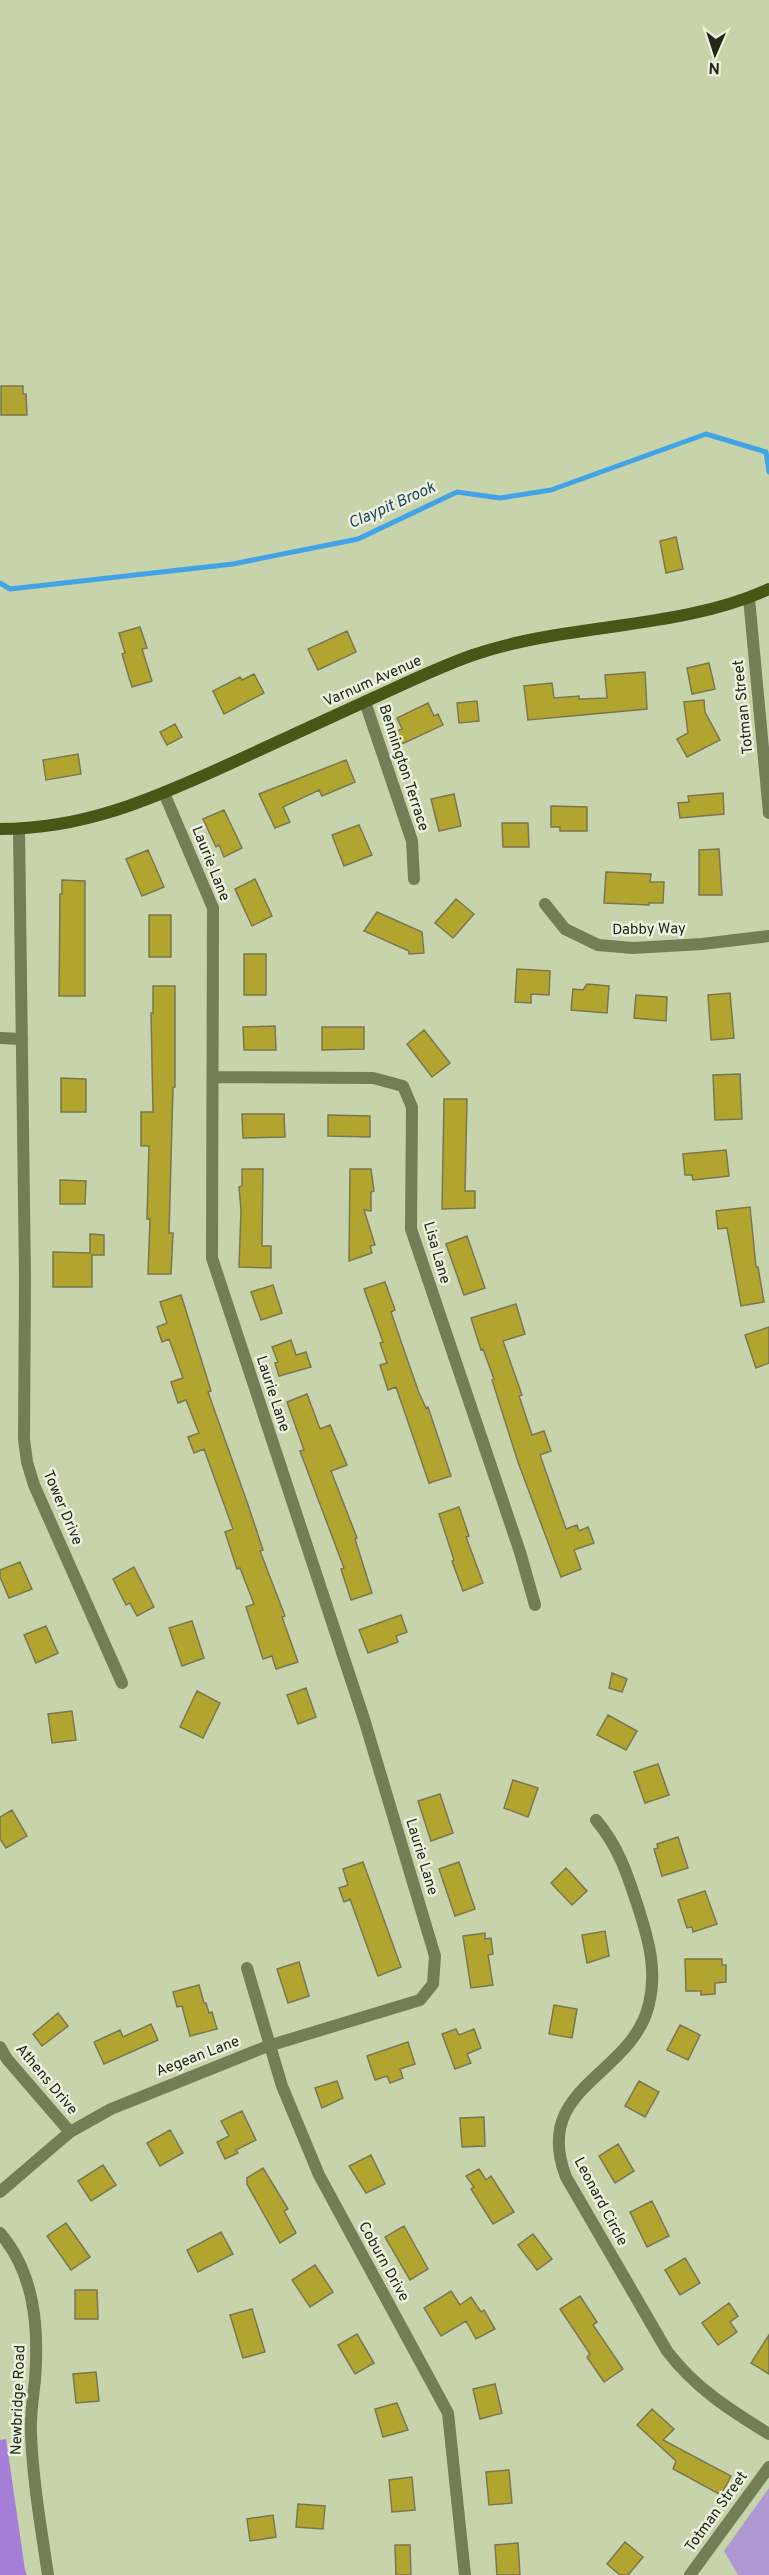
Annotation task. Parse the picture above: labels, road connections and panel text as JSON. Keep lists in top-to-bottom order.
{
  "streets": {
    "main road": ["Varnum Avenue"],
    "street": [
      "Totman Street",
      "Bennington Terrace",
      "Laurie Lane",
      "Dabby Way",
      "Lisa Lane",
      "Tower Drive",
      "Aegean Lane",
      "Athens Drive",
      "Leonard Circle",
      "Coburn Drive",
      "Newbridge Road"
    ]
  },
  "crossings": [
    ["Varnum Avenue", "Totman Street"],
    ["Varnum Avenue", "Bennington Terrace"],
    ["Varnum Avenue", "Laurie Lane"],
    ["Varnum Avenue", "Tower Drive"],
    ["Laurie Lane", "Lisa Lane"],
    ["Laurie Lane", "Aegean Lane"],
    ["Aegean Lane", "Athens Drive"],
    ["Aegean Lane", "Coburn Drive"]
  ],
  "water": ["Claypit Brook"],
  "north": "bottom"
}
